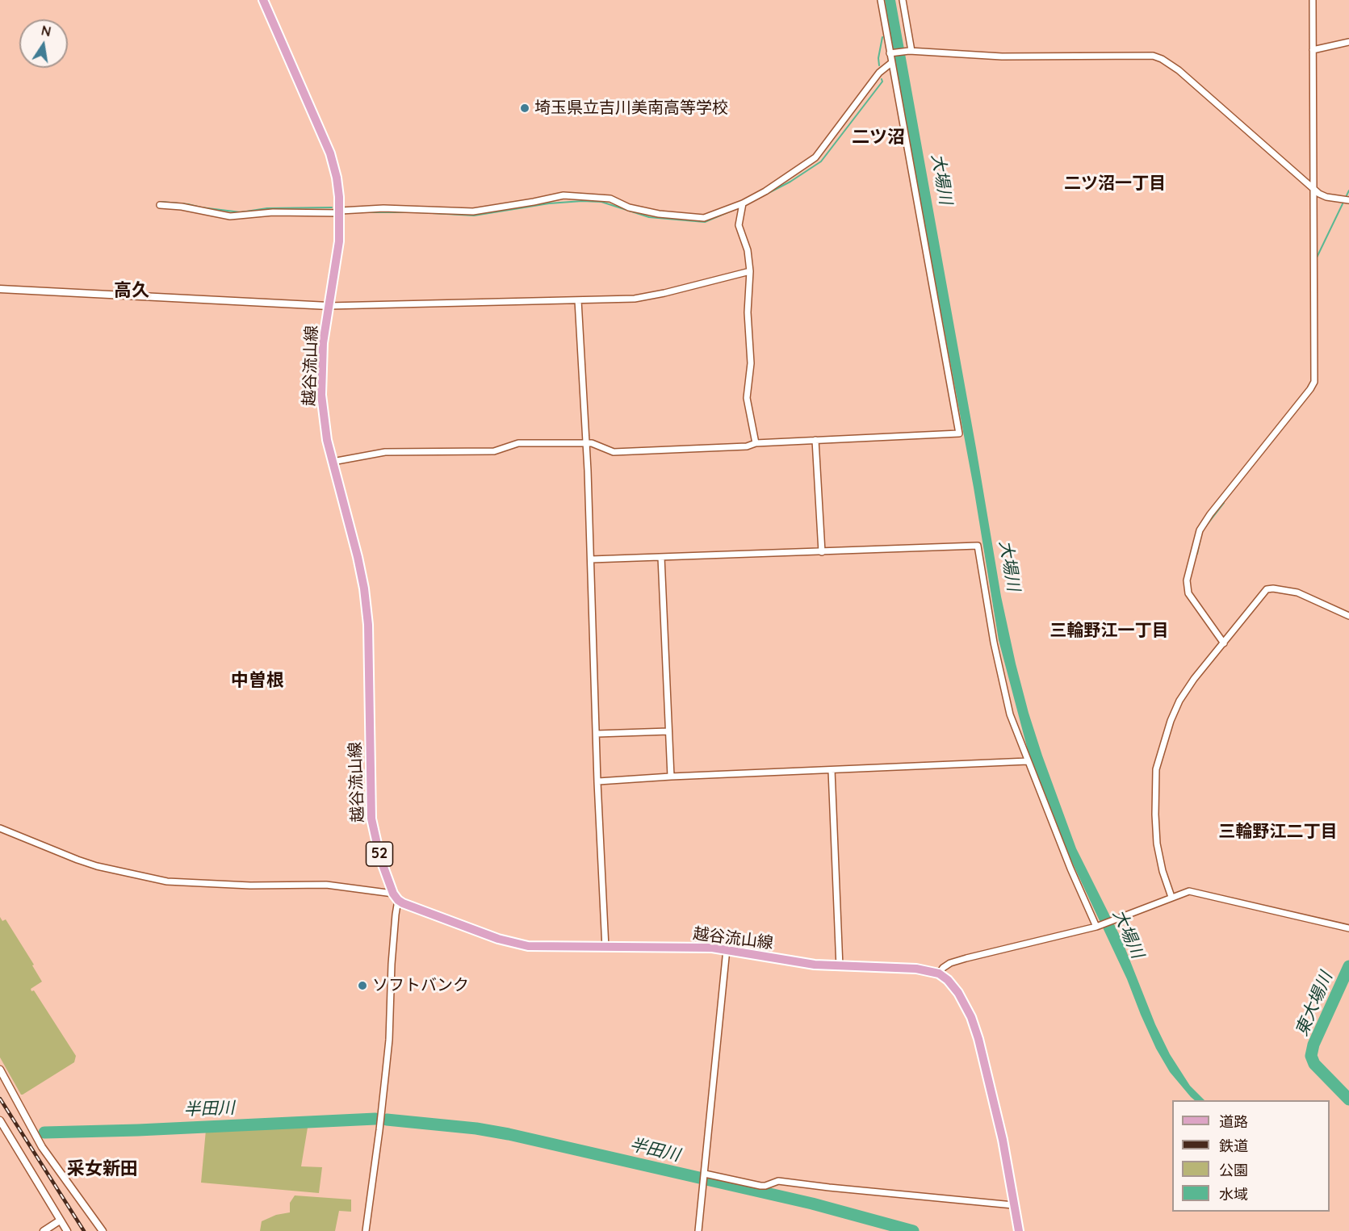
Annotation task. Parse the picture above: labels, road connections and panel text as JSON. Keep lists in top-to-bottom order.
{
  "streets": {
    "main road": ["越谷流山線", "52"]
  },
  "districts": [
    "二ツ沼",
    "二ツ沼一丁目",
    "高久",
    "三輪野江一丁目",
    "中曽根",
    "三輪野江二丁目",
    "采女新田"
  ],
  "water": ["大場川", "東大場川", "半田川"],
  "places": ["埼玉県立吉川美南高等学校", "ソフトバンク"],
  "legend": [
    "道路",
    "鉄道",
    "公園",
    "水域"
  ],
  "north": "top"
}
